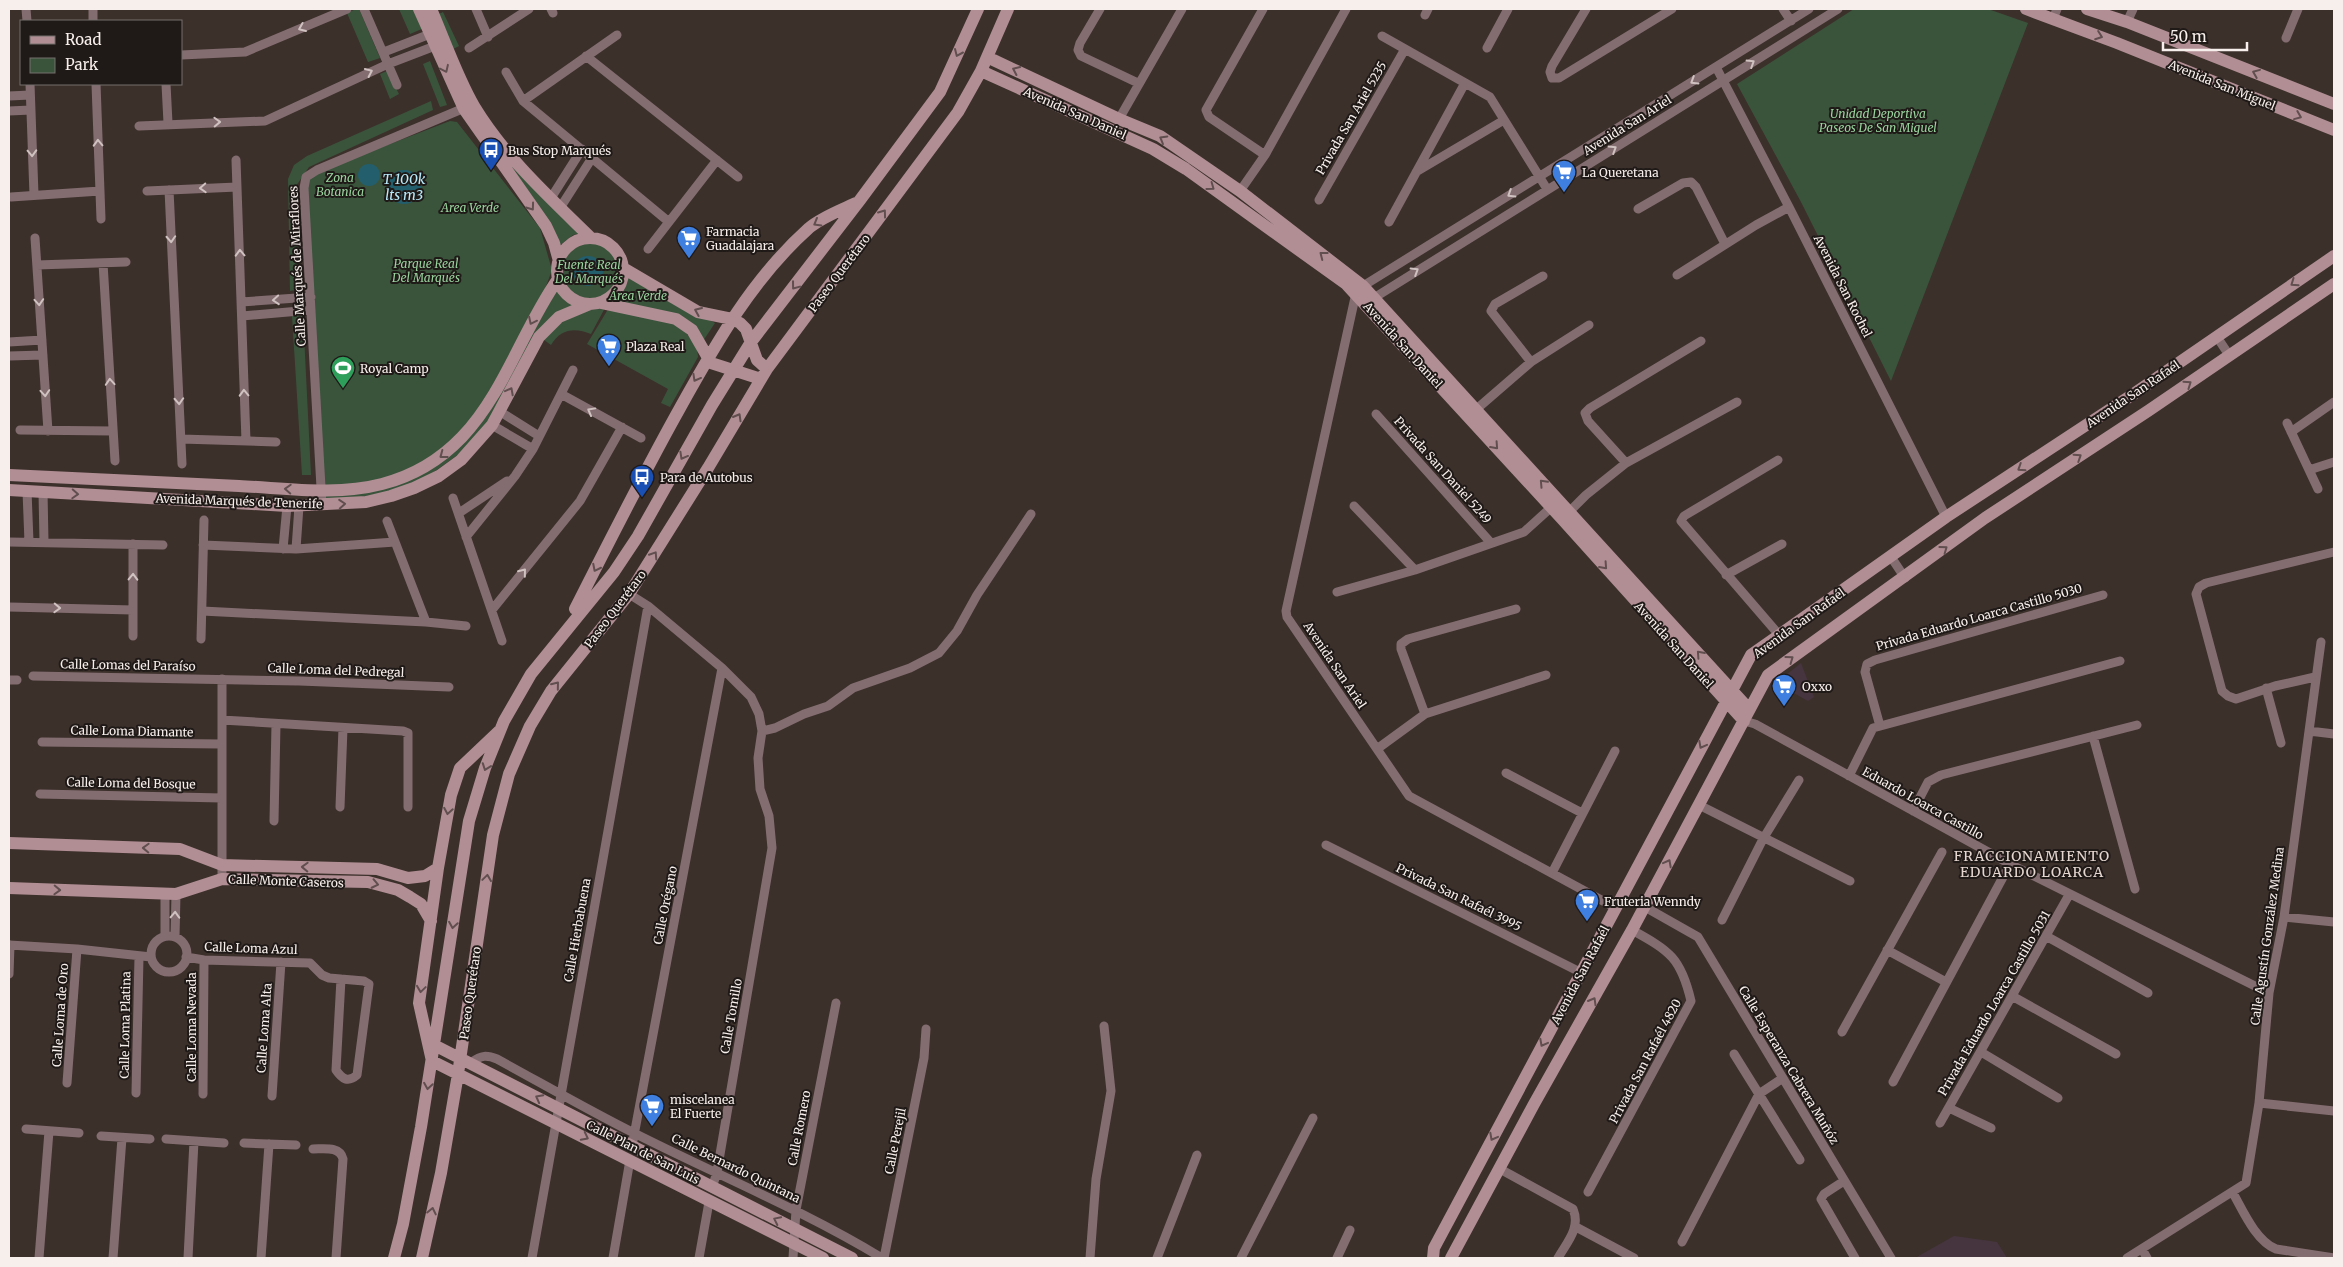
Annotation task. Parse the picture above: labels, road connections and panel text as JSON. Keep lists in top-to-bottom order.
{
  "streets": {
    "street": [
      "Avenida San Miguel",
      "Avenida San Daniel",
      "Privada San Ariel 5235",
      "Avenida San Ariel",
      "Calle Marqués de Miraflores",
      "Paseo Querétaro",
      "Avenida San Rochel",
      "Avenida San Rafaél",
      "Privada San Daniel 5249",
      "Avenida Marqués de Tenerife",
      "Privada Eduardo Loarca Castillo 5030",
      "Calle Lomas del Paraíso",
      "Calle Loma del Pedregal",
      "Calle Loma Diamante",
      "Calle Loma del Bosque",
      "Eduardo Loarca Castillo",
      "Calle Monte Caseros",
      "Privada San Rafaél 3995",
      "Calle Orégano",
      "Calle Hierbabuena",
      "Calle Agustín González Medina",
      "Calle Loma Azul",
      "Privada Eduardo Loarca Castillo 5031",
      "Calle Loma de Oro",
      "Calle Tomillo",
      "Calle Loma Platina",
      "Calle Loma Nevada",
      "Calle Loma Alta",
      "Privada San Rafaél 4820",
      "Calle Esperanza Cabrera Muñóz",
      "Calle Romero",
      "Calle Perejil",
      "Calle Plan de San Luis",
      "Calle Bernardo Quintana"
    ]
  },
  "crossings": [
    ["Avenida San Daniel", "Avenida San Ariel"],
    ["Avenida San Daniel", "Paseo Querétaro"],
    ["Avenida San Daniel", "Avenida San Rafaél"],
    ["Avenida San Daniel", "Privada San Daniel 5249"],
    ["Avenida San Daniel", "Eduardo Loarca Castillo"],
    ["Avenida San Ariel", "Avenida San Rochel"],
    ["Avenida San Ariel", "Avenida San Rafaél"],
    ["Calle Marqués de Miraflores", "Avenida Marqués de Tenerife"],
    ["Paseo Querétaro", "Calle Plan de San Luis"],
    ["Paseo Querétaro", "Calle Bernardo Quintana"],
    ["Avenida San Rochel", "Avenida San Rafaél"],
    ["Avenida San Rafaél", "Eduardo Loarca Castillo"],
    ["Avenida San Rafaél", "Privada San Rafaél 3995"],
    ["Avenida San Rafaél", "Privada San Rafaél 4820"],
    ["Avenida San Rafaél", "Calle Esperanza Cabrera Muñóz"],
    ["Calle Lomas del Paraíso", "Calle Loma del Pedregal"],
    ["Eduardo Loarca Castillo", "Calle Agustín González Medina"],
    ["Eduardo Loarca Castillo", "Privada Eduardo Loarca Castillo 5031"],
    ["Calle Orégano", "Calle Plan de San Luis"],
    ["Calle Orégano", "Calle Bernardo Quintana"],
    ["Calle Hierbabuena", "Calle Plan de San Luis"],
    ["Calle Hierbabuena", "Calle Bernardo Quintana"],
    ["Calle Loma Azul", "Calle Loma Nevada"],
    ["Calle Loma Azul", "Calle Loma Alta"],
    ["Calle Tomillo", "Calle Plan de San Luis"],
    ["Calle Tomillo", "Calle Bernardo Quintana"],
    ["Calle Romero", "Calle Plan de San Luis"],
    ["Calle Romero", "Calle Bernardo Quintana"],
    ["Calle Perejil", "Calle Bernardo Quintana"],
    ["Calle Plan de San Luis", "Calle Bernardo Quintana"]
  ],
  "districts": ["FRACCIONAMIENTO EDUARDO LOARCA"],
  "water": ["T 100k lts m3"],
  "parks": [
    "Unidad Deportiva Paseos De San Miguel",
    "Zona Botanica",
    "Area Verde",
    "Parque Real Del Marqués",
    "Fuente Real Del Marqués",
    "Área Verde"
  ],
  "places": {
    "bus stop": ["Bus Stop Marqués", "Para de Autobus"],
    "supermarket": [
      "La Queretana",
      "Farmacia Guadalajara",
      "Plaza Real",
      "Oxxo",
      "Fruteria Wenndy",
      "miscelanea El Fuerte"
    ],
    "sports": ["Royal Camp"]
  },
  "legend": ["Road", "Park"],
  "scale_bar": "50 m"
}
